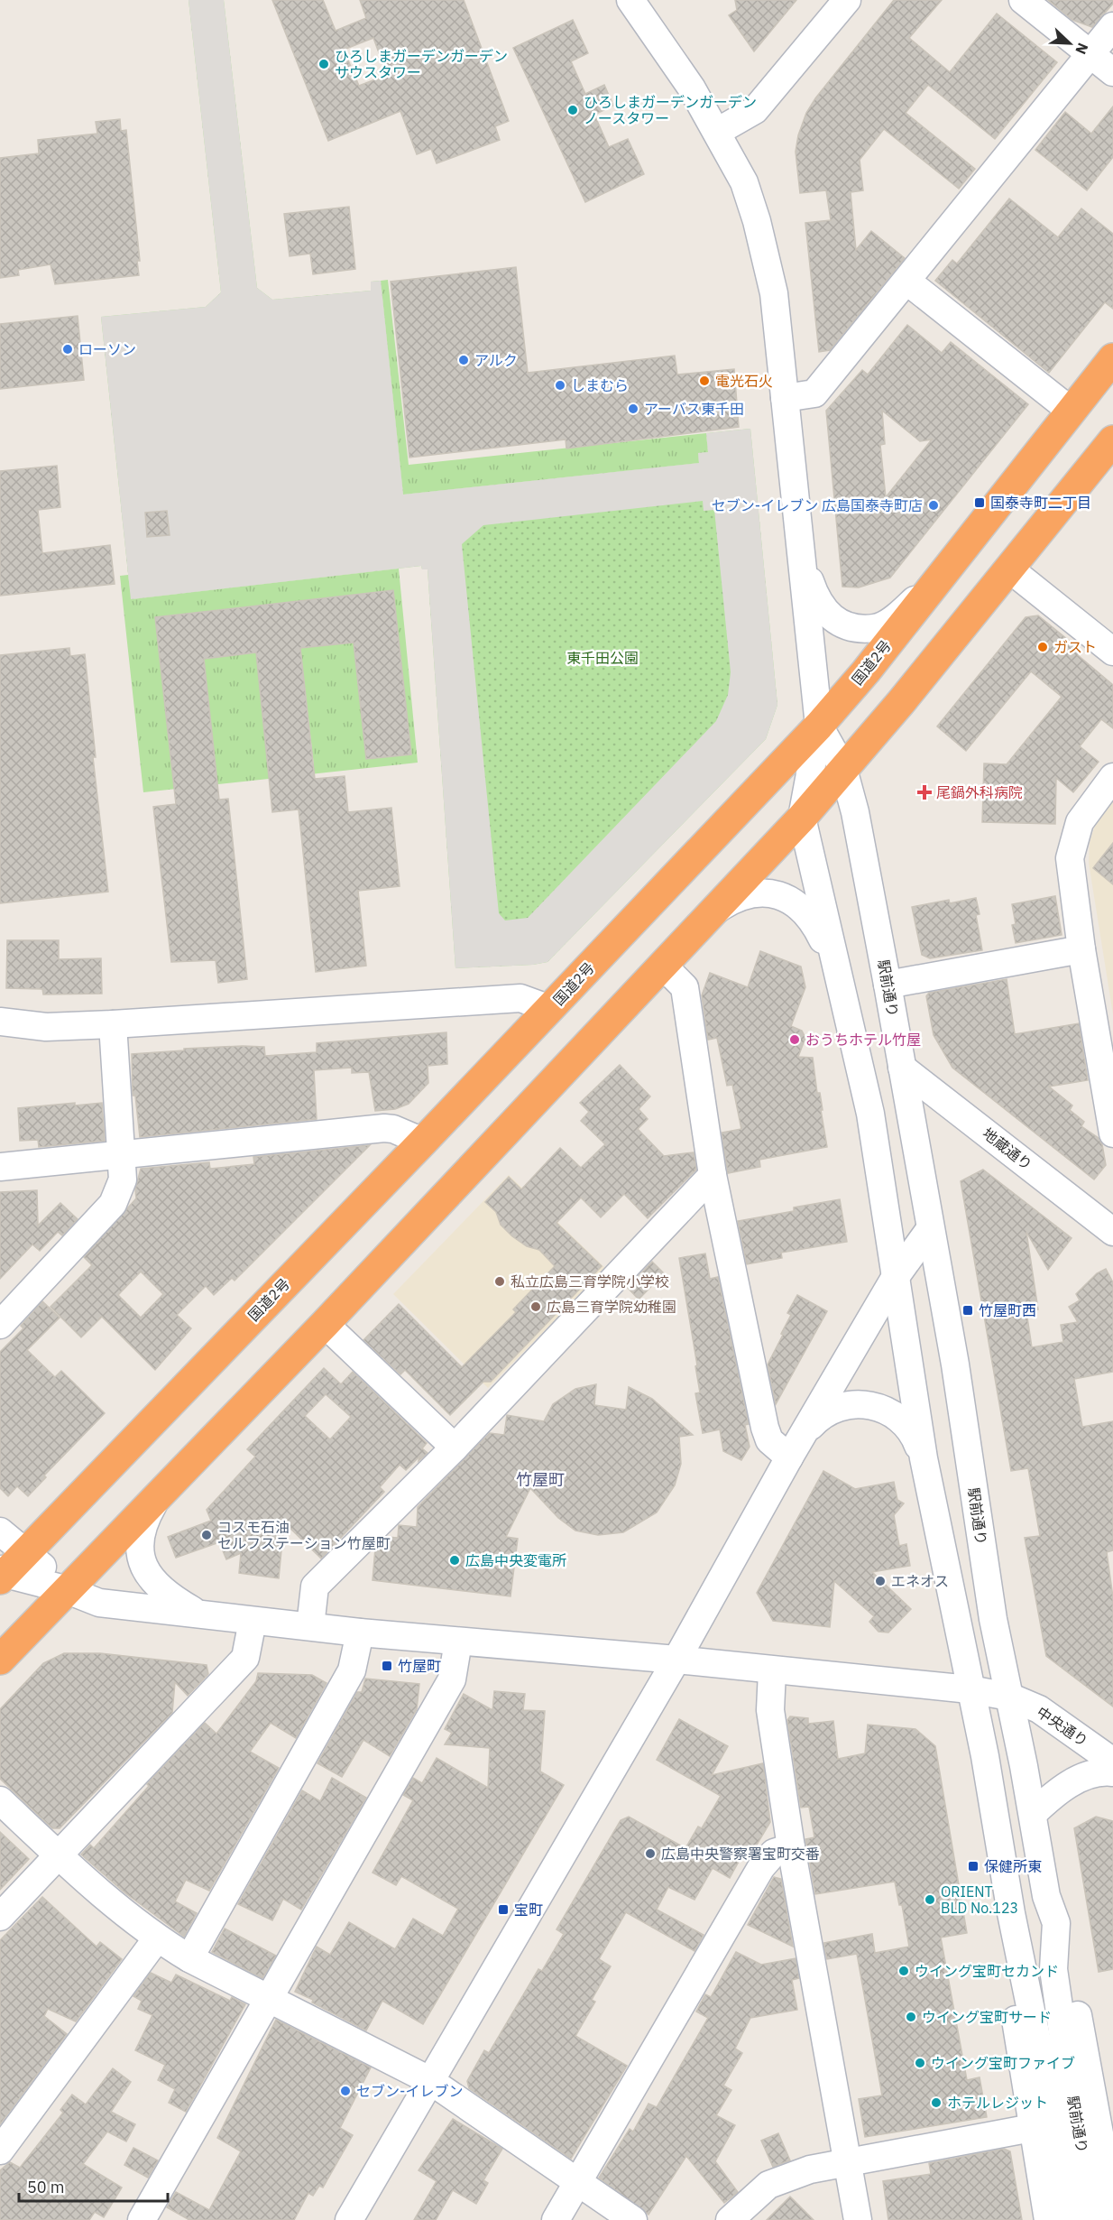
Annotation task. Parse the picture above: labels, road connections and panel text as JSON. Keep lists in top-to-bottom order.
{
  "streets": {
    "highway": ["国道2号"],
    "street": ["駅前通り", "地蔵通り", "中央通り"]
  },
  "crossings": [
    ["国道2号", "駅前通り"],
    ["国道2号", "中央通り"],
    ["駅前通り", "地蔵通り"],
    ["駅前通り", "中央通り"]
  ],
  "districts": ["竹屋町"],
  "parks": ["東千田公園"],
  "places": {
    "other": [
      "ひろしまガーデンガーデン サウスタワー",
      "ひろしまガーデンガーデン ノースタワー",
      "ローソン",
      "アルク",
      "電光石火",
      "しまむら",
      "アーバス東千田",
      "セブン-イレブン 広島国泰寺町店",
      "ガスト",
      "おうちホテル竹屋",
      "私立広島三育学院小学校",
      "広島三育学院幼稚園",
      "コスモ石油 セルフステーション竹屋町",
      "広島中央変電所",
      "エネオス",
      "広島中央警察署宝町交番",
      "ORIENT BLD No.123",
      "ウイング宝町セカンド",
      "ウイング宝町サード",
      "ウイング宝町ファイブ",
      "セブン-イレブン",
      "ホテルレジット"
    ],
    "transit": [
      "国泰寺町二丁目",
      "竹屋町西",
      "竹屋町",
      "保健所東",
      "宝町"
    ],
    "health": ["尾鍋外科病院"]
  },
  "scale_bar": "50 m",
  "north": "bottom right"
}
